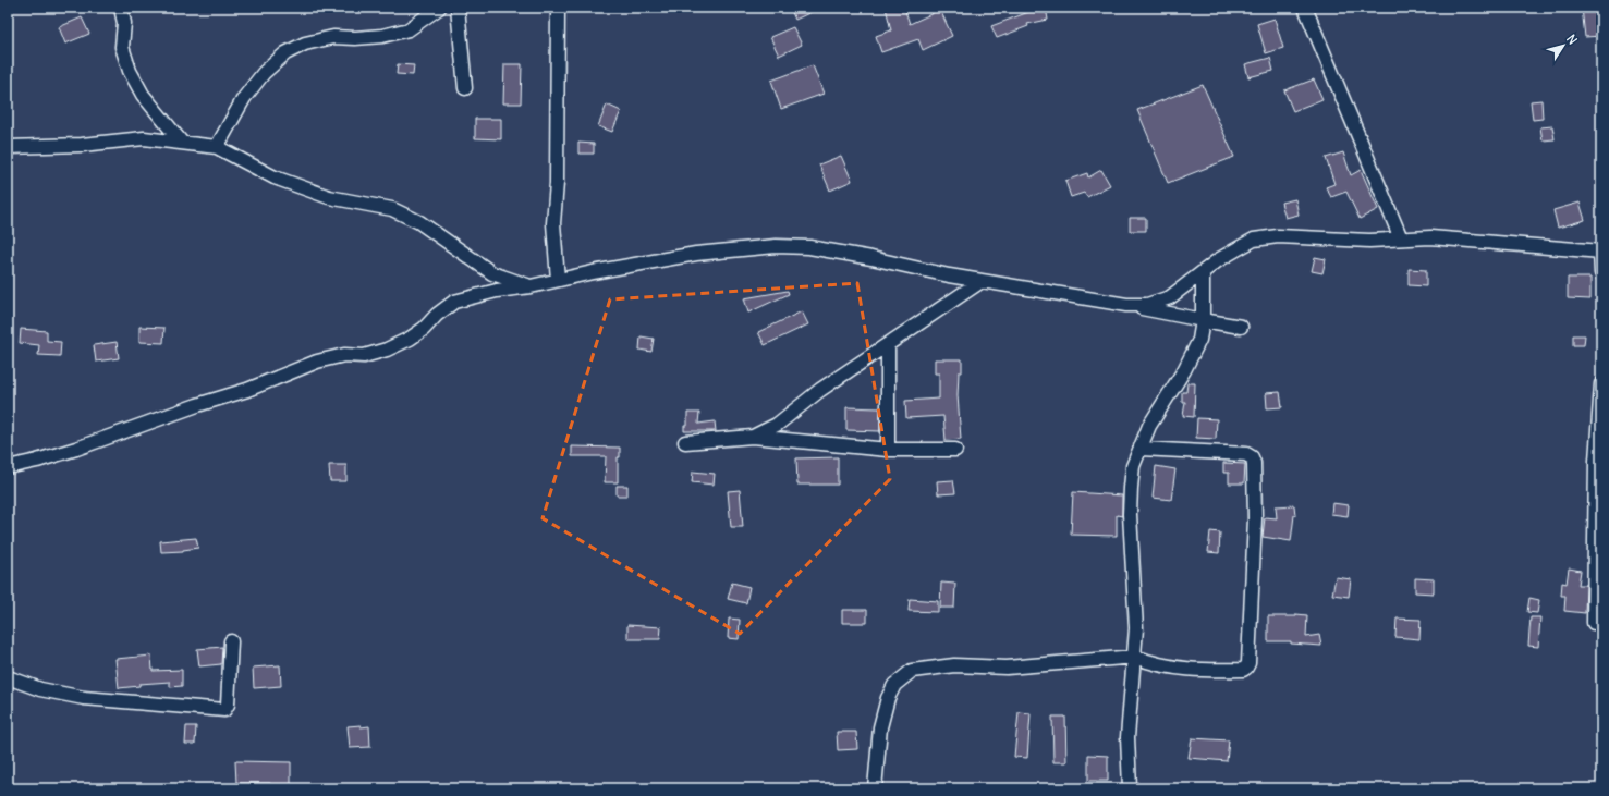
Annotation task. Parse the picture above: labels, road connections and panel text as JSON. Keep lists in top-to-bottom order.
{
  "north": "top right"
}
